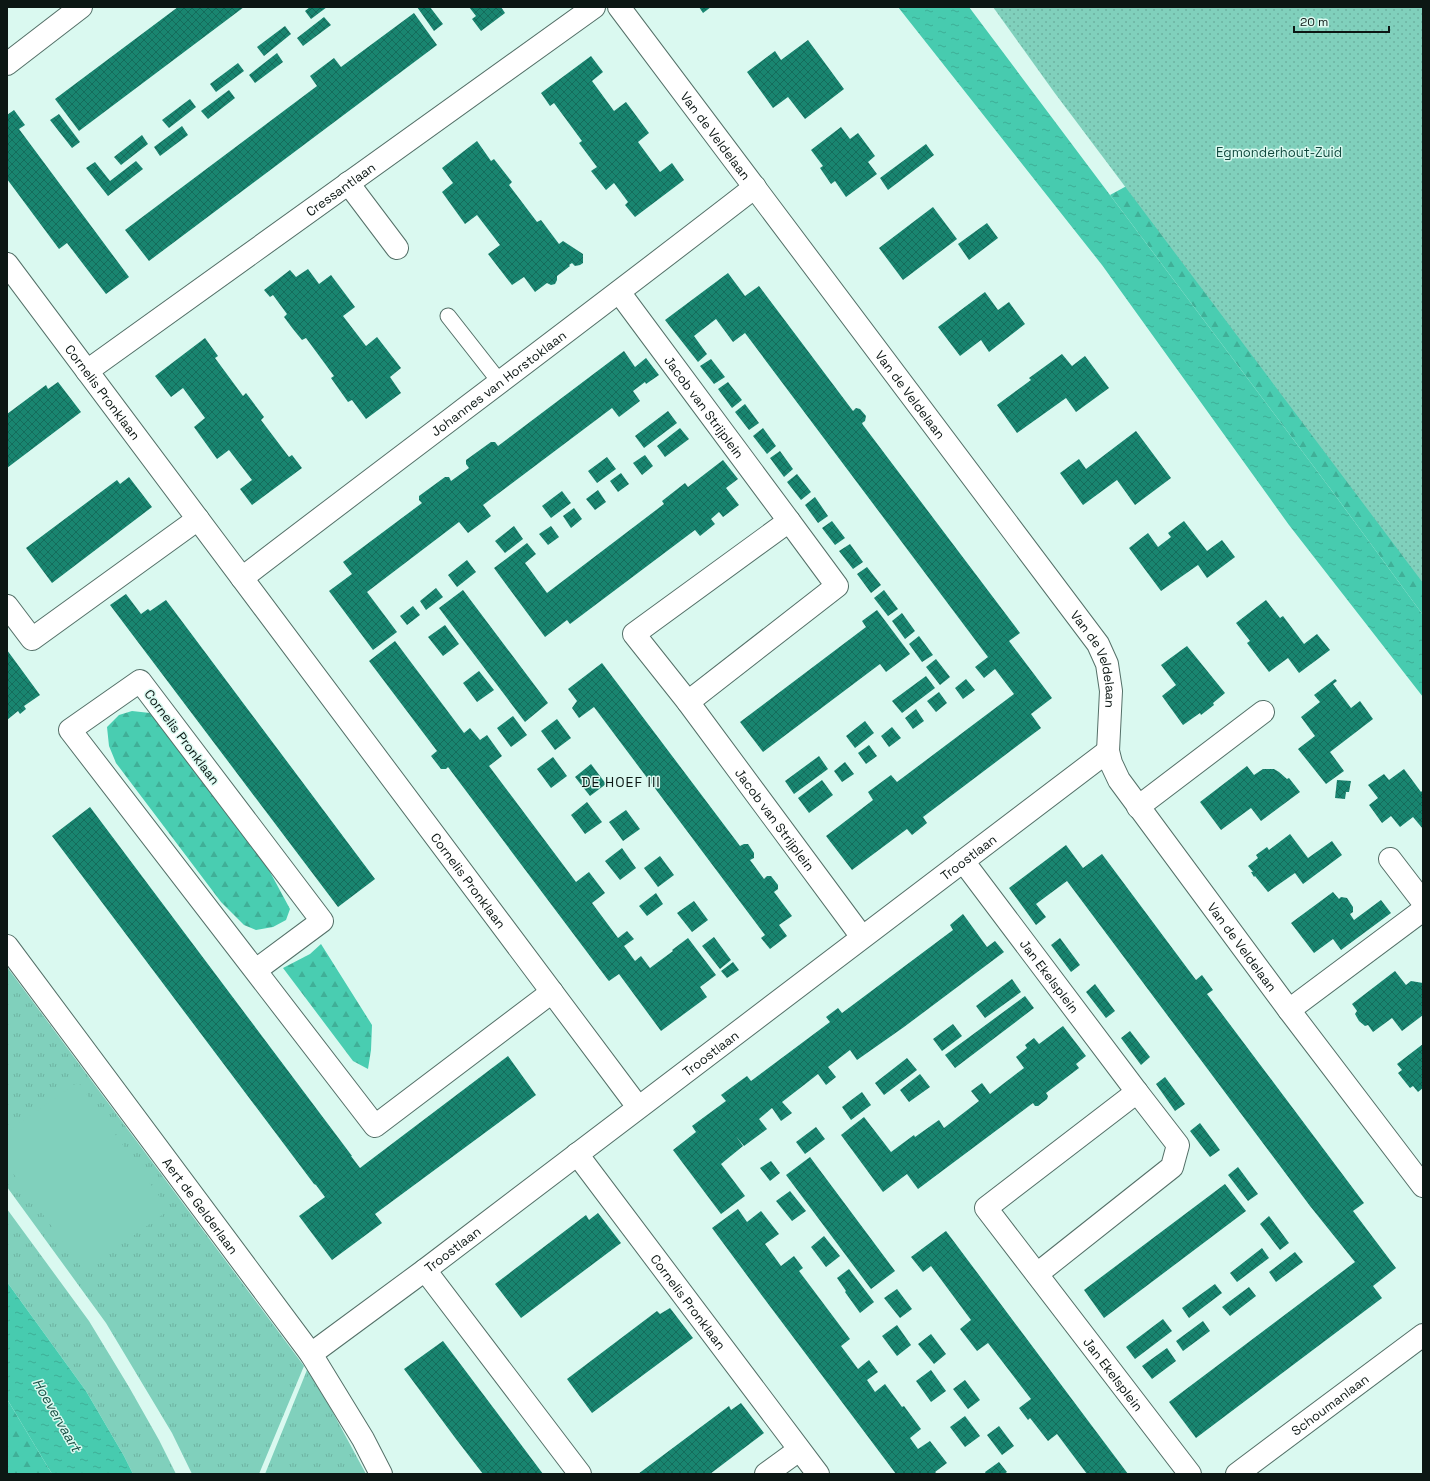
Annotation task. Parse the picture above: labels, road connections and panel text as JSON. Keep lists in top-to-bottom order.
{
  "streets": {
    "street": [
      "Van de Veldelaan",
      "Cressantlaan",
      "Johannes van Horstoklaan",
      "Cornelis Pronklaan",
      "Jacob van Strijplein",
      "Troostlaan",
      "Jan Ekelsplein",
      "Aert de Gelderlaan",
      "Schoumanlaan"
    ]
  },
  "crossings": [
    ["Van de Veldelaan", "Johannes van Horstoklaan"],
    ["Van de Veldelaan", "Troostlaan"],
    ["Cressantlaan", "Cornelis Pronklaan"],
    ["Johannes van Horstoklaan", "Cornelis Pronklaan"],
    ["Johannes van Horstoklaan", "Jacob van Strijplein"],
    ["Cornelis Pronklaan", "Troostlaan"],
    ["Jacob van Strijplein", "Troostlaan"],
    ["Troostlaan", "Jan Ekelsplein"],
    ["Troostlaan", "Aert de Gelderlaan"]
  ],
  "districts": ["DE HOEF III"],
  "water": ["Hoevervaart"],
  "parks": ["Egmonderhout-Zuid"],
  "scale_bar": "20 m"
}
